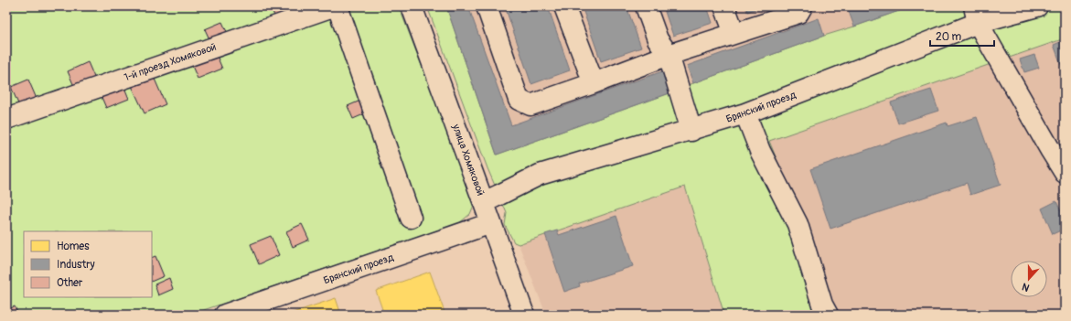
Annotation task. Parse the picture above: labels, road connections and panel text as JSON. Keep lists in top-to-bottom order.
{
  "streets": {
    "street": ["1-й проезд Хомяковой", "Брянский проезд", "улица Хомяковой"]
  },
  "crossings": [
    ["Брянский проезд", "улица Хомяковой"]
  ],
  "legend": ["Homes", "Industry", "Other"],
  "scale_bar": "20 m",
  "north": "bottom"
}
